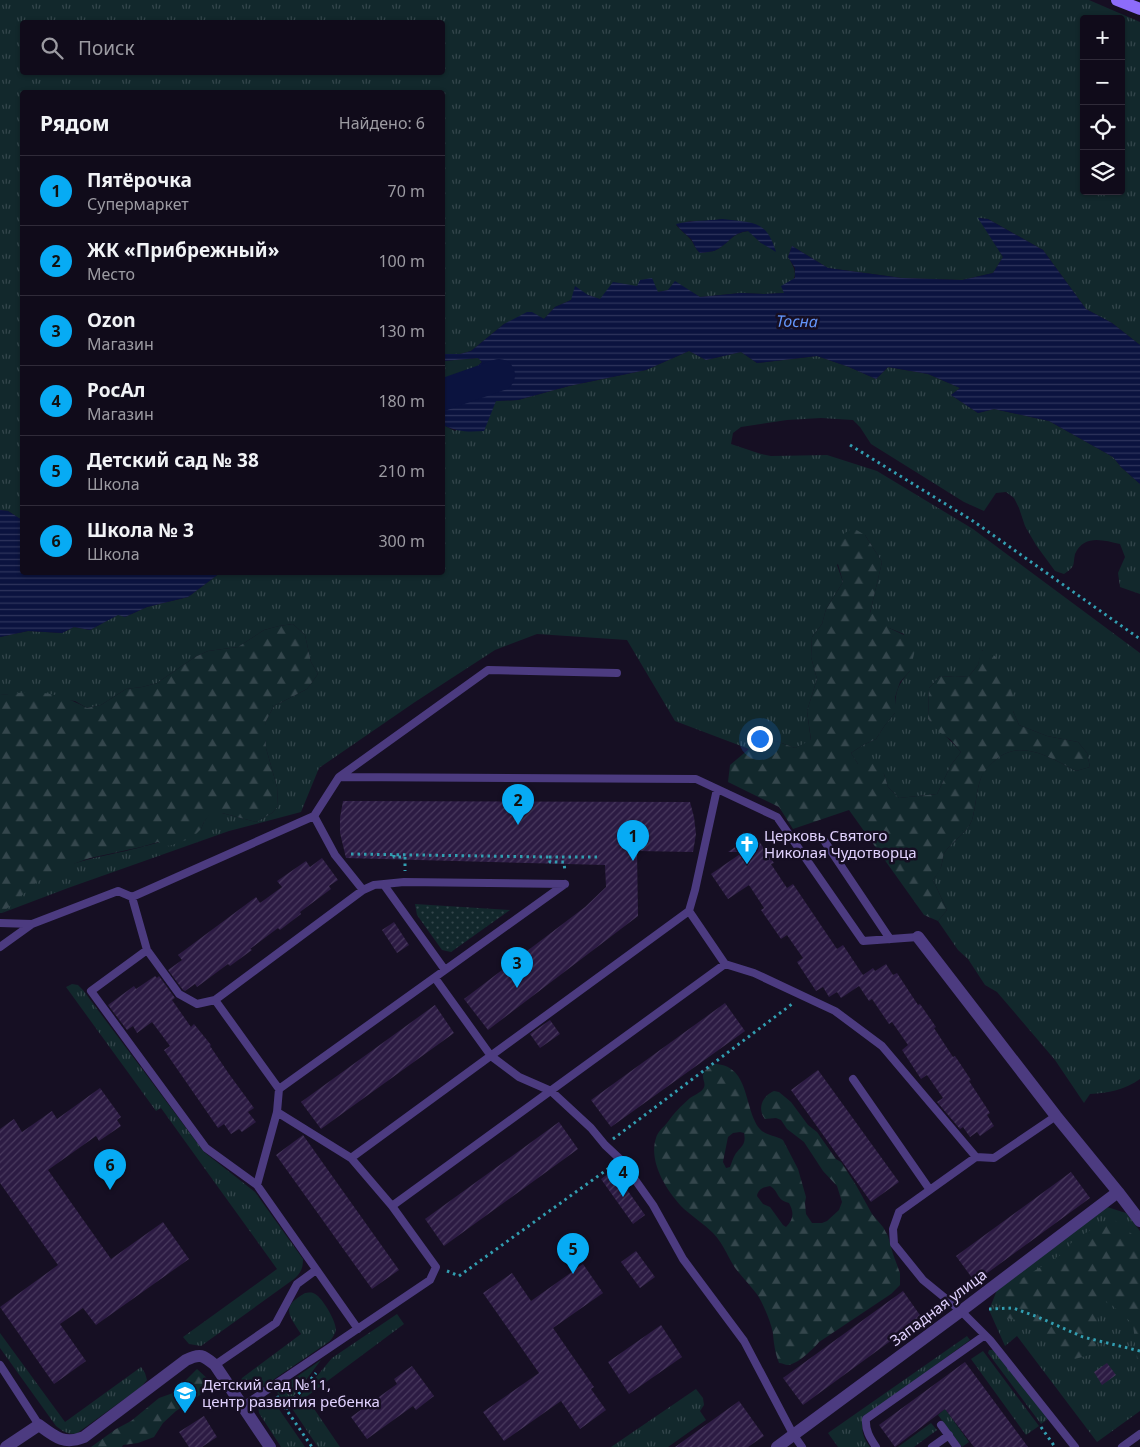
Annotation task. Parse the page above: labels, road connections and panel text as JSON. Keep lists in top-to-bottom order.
{
  "streets": {
    "street": ["Западная улица"]
  },
  "water": ["Тосна"],
  "places": {
    "church": ["Церковь Святого Николая Чудотворца"],
    "school or university": ["Детский сад №11, центр развития ребенка"]
  },
  "page": {
    "map_buttons": ["+", "−"],
    "search": "Поиск",
    "heading": ["Рядом", "Найдено: 6"],
    "list": [
      {
        "mark": "1",
        "name": "Пятёрочка",
        "note": "Супермаркет",
        "value": "70 m"
      },
      {
        "mark": "2",
        "name": "ЖК «Прибрежный»",
        "note": "Место",
        "value": "100 m"
      },
      {
        "mark": "3",
        "name": "Ozon",
        "note": "Магазин",
        "value": "130 m"
      },
      {
        "mark": "4",
        "name": "РосАл",
        "note": "Магазин",
        "value": "180 m"
      },
      {
        "mark": "5",
        "name": "Детский сад № 38",
        "note": "Школа",
        "value": "210 m"
      },
      {
        "mark": "6",
        "name": "Школа № 3",
        "note": "Школа",
        "value": "300 m"
      }
    ],
    "pins": [
      "2",
      "1",
      "3",
      "6",
      "4",
      "5"
    ]
  }
}
